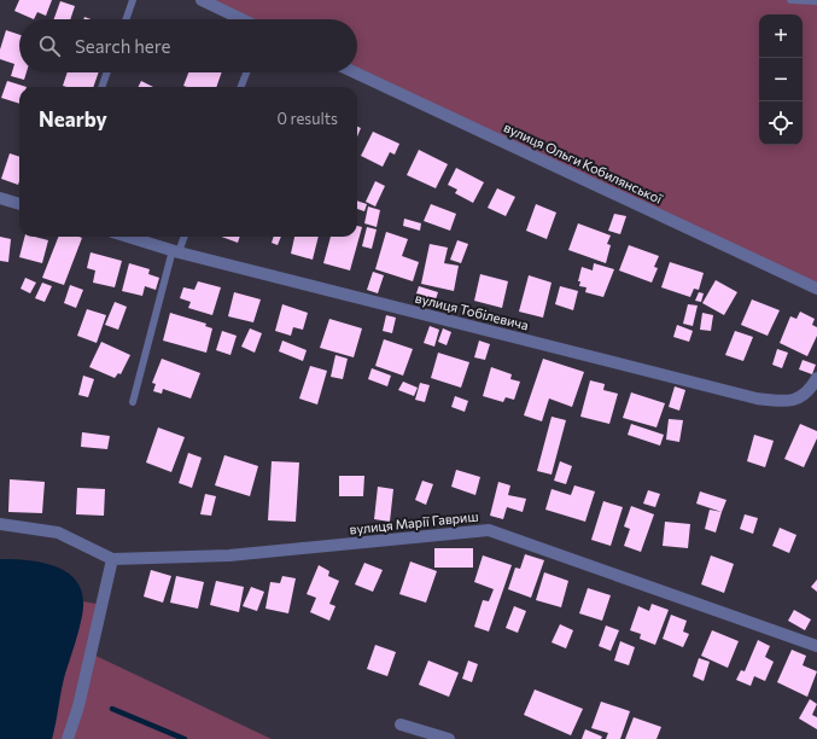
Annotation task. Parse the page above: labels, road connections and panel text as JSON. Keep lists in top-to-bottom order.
{
  "streets": {
    "street": ["вулиця Ольги Кобилянської", "вулиця Тобілевича", "вулиця Марії Гавриш"]
  },
  "page": {
    "map_buttons": ["+", "−"],
    "search": "Search here",
    "heading": ["Nearby", "0 results"]
  }
}
